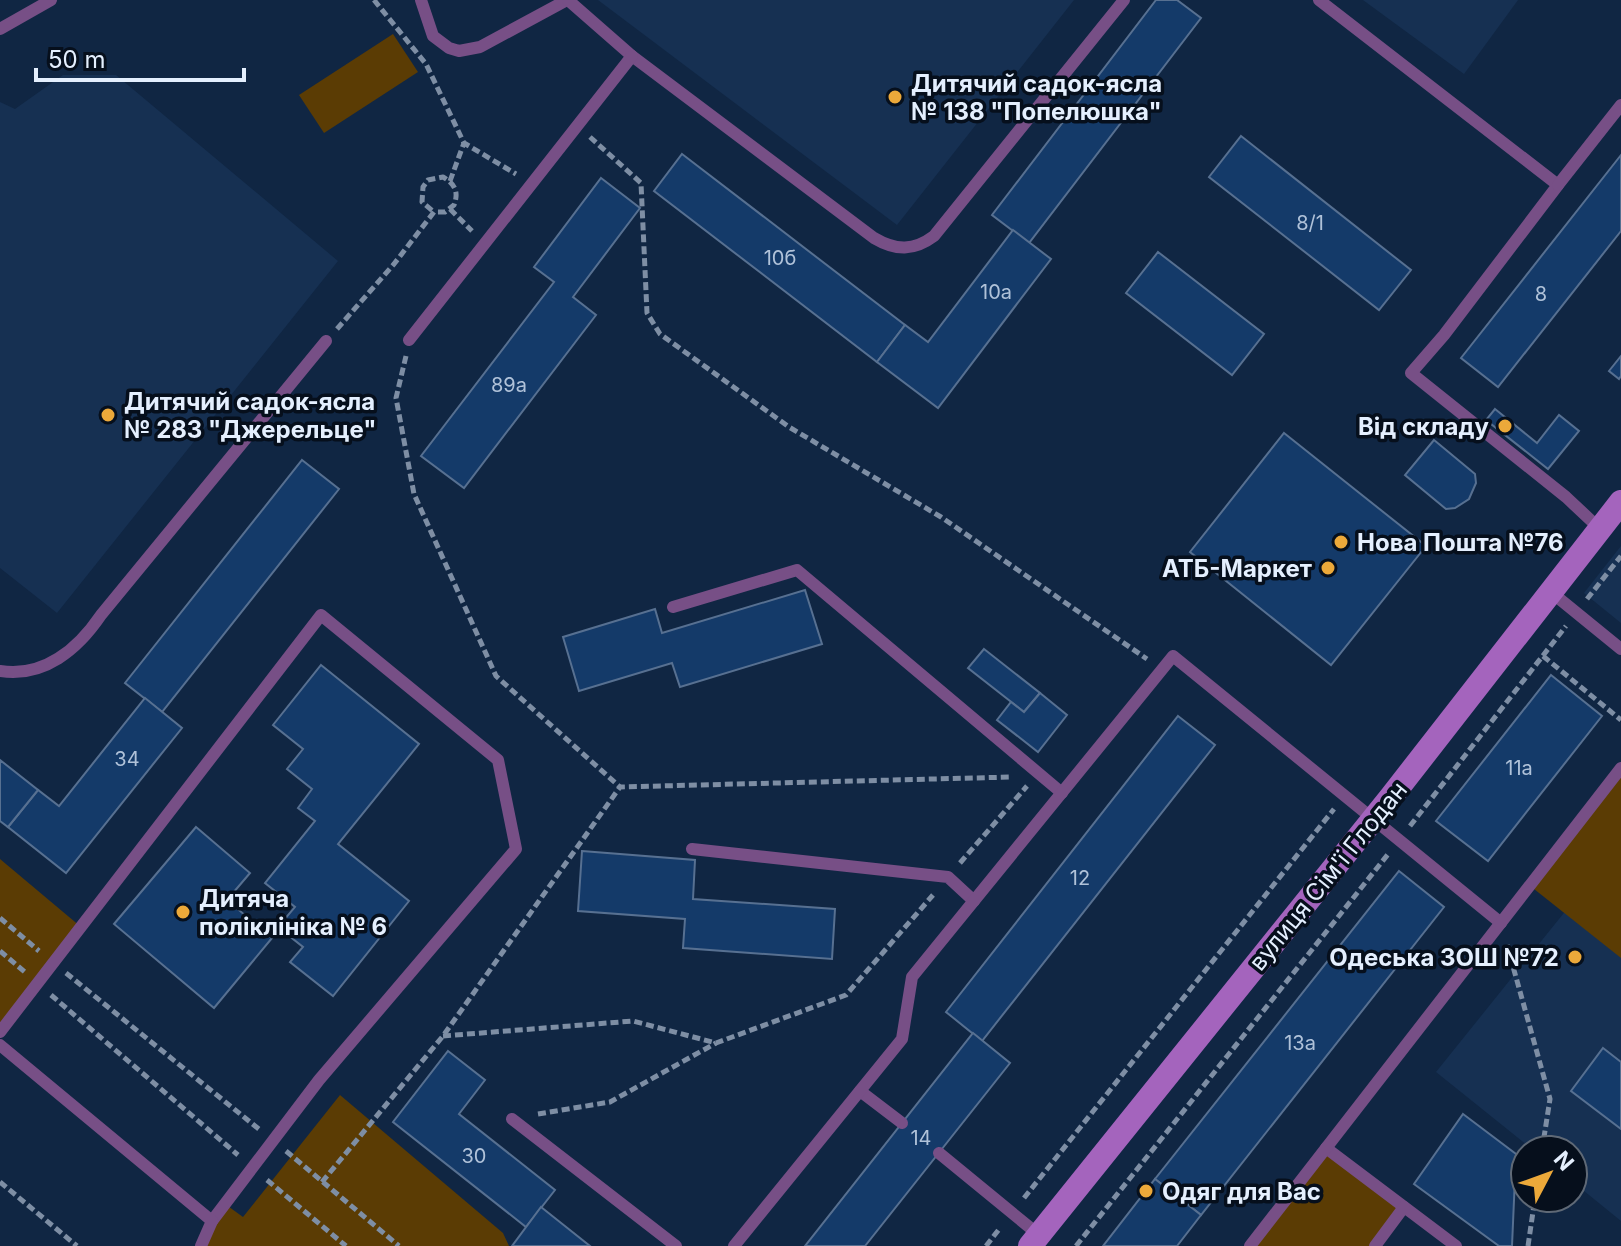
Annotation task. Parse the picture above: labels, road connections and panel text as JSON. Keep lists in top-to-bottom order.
{
  "streets": {
    "street": ["вулиця Сім'ї Глодан"]
  },
  "places": [
    "Дитячий садок-ясла № 138 \"Попелюшка\"",
    "Дитячий садок-ясла № 283 \"Джерельце\"",
    "Від складу",
    "Нова Пошта №76",
    "АТБ-Маркет",
    "Дитяча поліклініка № 6",
    "Одеська ЗОШ №72",
    "Одяг для Вас"
  ],
  "house_numbers": [
    "8/1",
    "10б",
    "10а",
    "8",
    "89а",
    "34",
    "11а",
    "12",
    "13а",
    "14",
    "30"
  ],
  "scale_bar": "50 m",
  "north": "top right"
}
